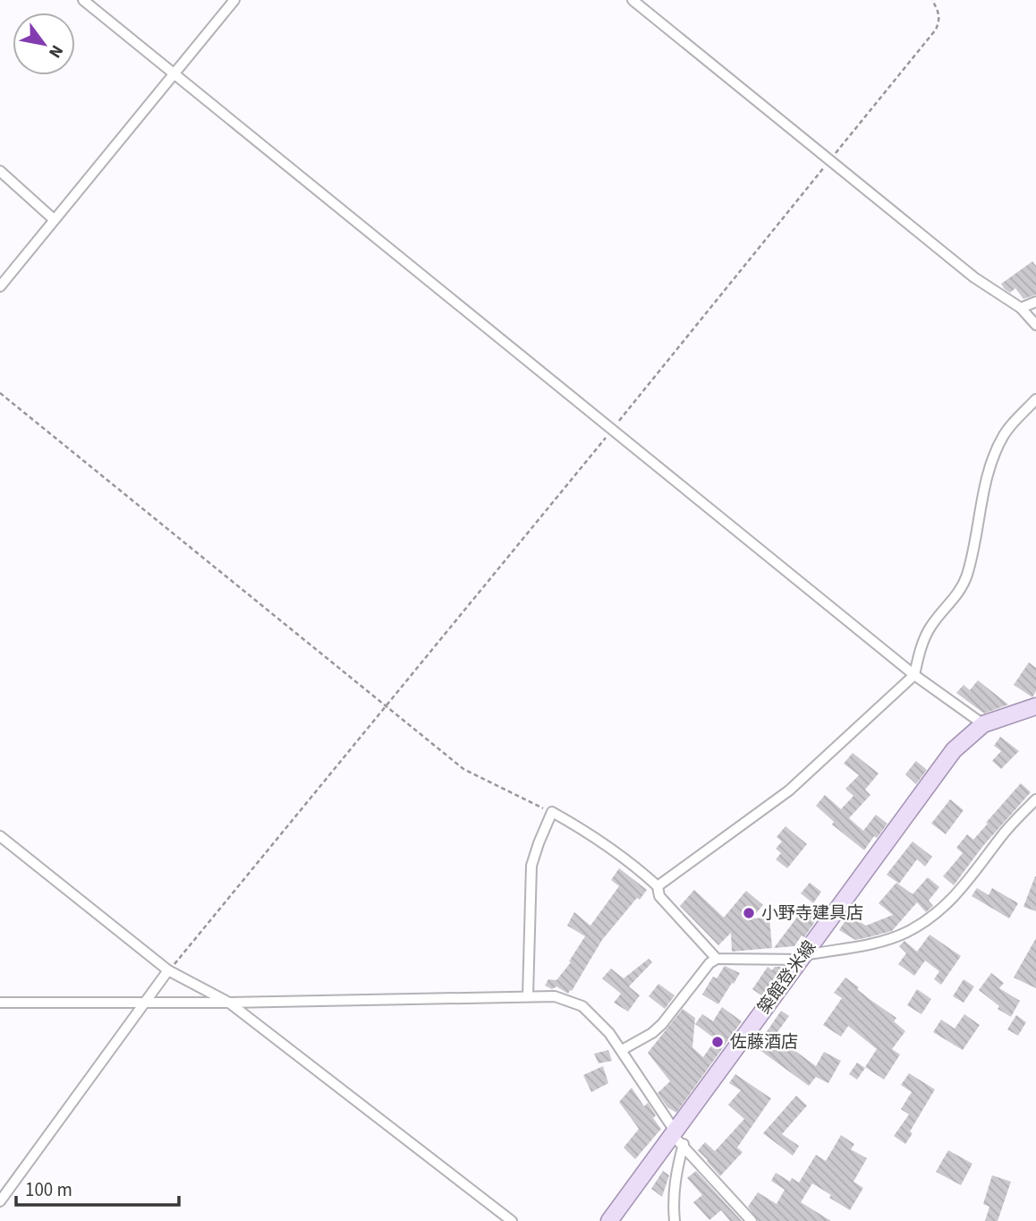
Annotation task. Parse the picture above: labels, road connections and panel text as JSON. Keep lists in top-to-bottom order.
{
  "streets": {
    "main road": ["築館登米線"]
  },
  "places": ["小野寺建具店", "佐藤酒店"],
  "scale_bar": "100 m",
  "north": "bottom right"
}
